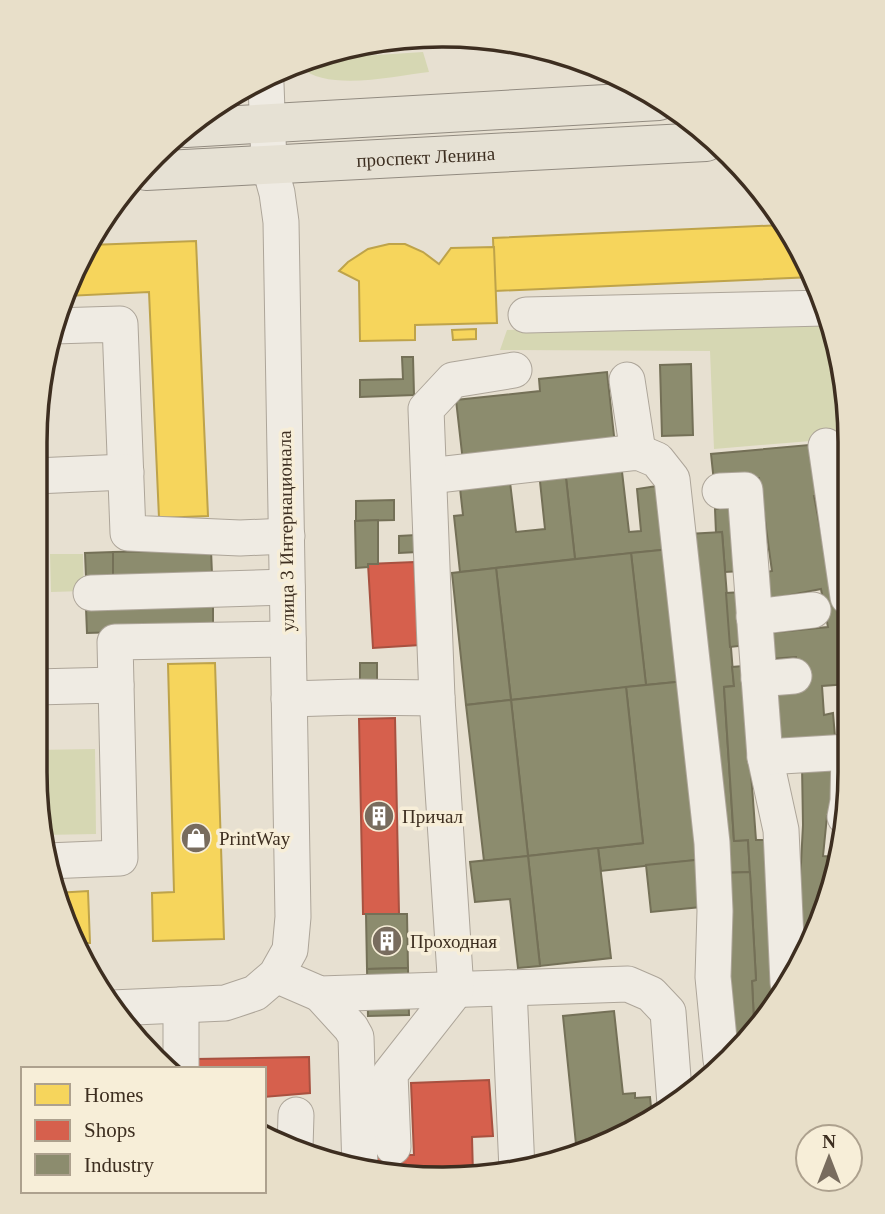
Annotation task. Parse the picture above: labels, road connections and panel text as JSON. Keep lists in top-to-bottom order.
{
  "streets": {
    "main road": ["проспект Ленина"],
    "street": ["улица 3 Интернационала"]
  },
  "crossings": [
    ["проспект Ленина", "улица 3 Интернационала"]
  ],
  "places": {
    "building": ["Причал", "Проходная"],
    "shop": ["PrintWay"]
  },
  "legend": ["Homes", "Shops", "Industry"],
  "north": "top"
}
